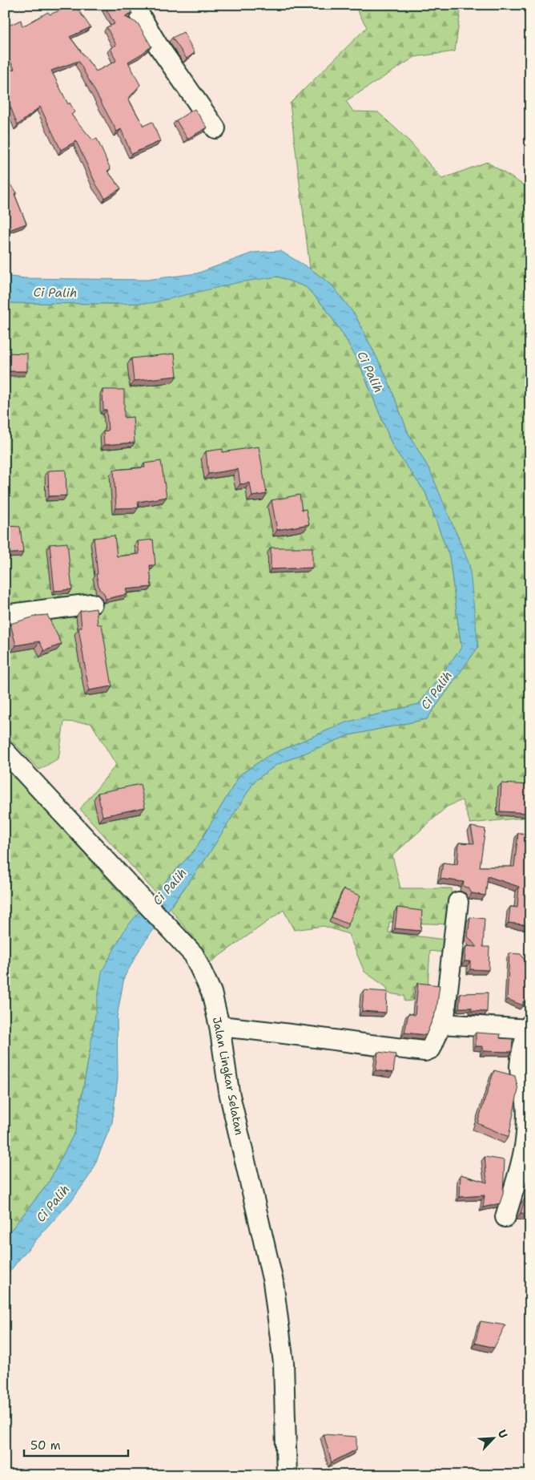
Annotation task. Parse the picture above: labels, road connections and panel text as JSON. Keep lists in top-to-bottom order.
{
  "streets": {
    "street": ["Jalan Lingkar Selatan"]
  },
  "water": ["Ci Palih"],
  "scale_bar": "50 m",
  "north": "top right"
}
